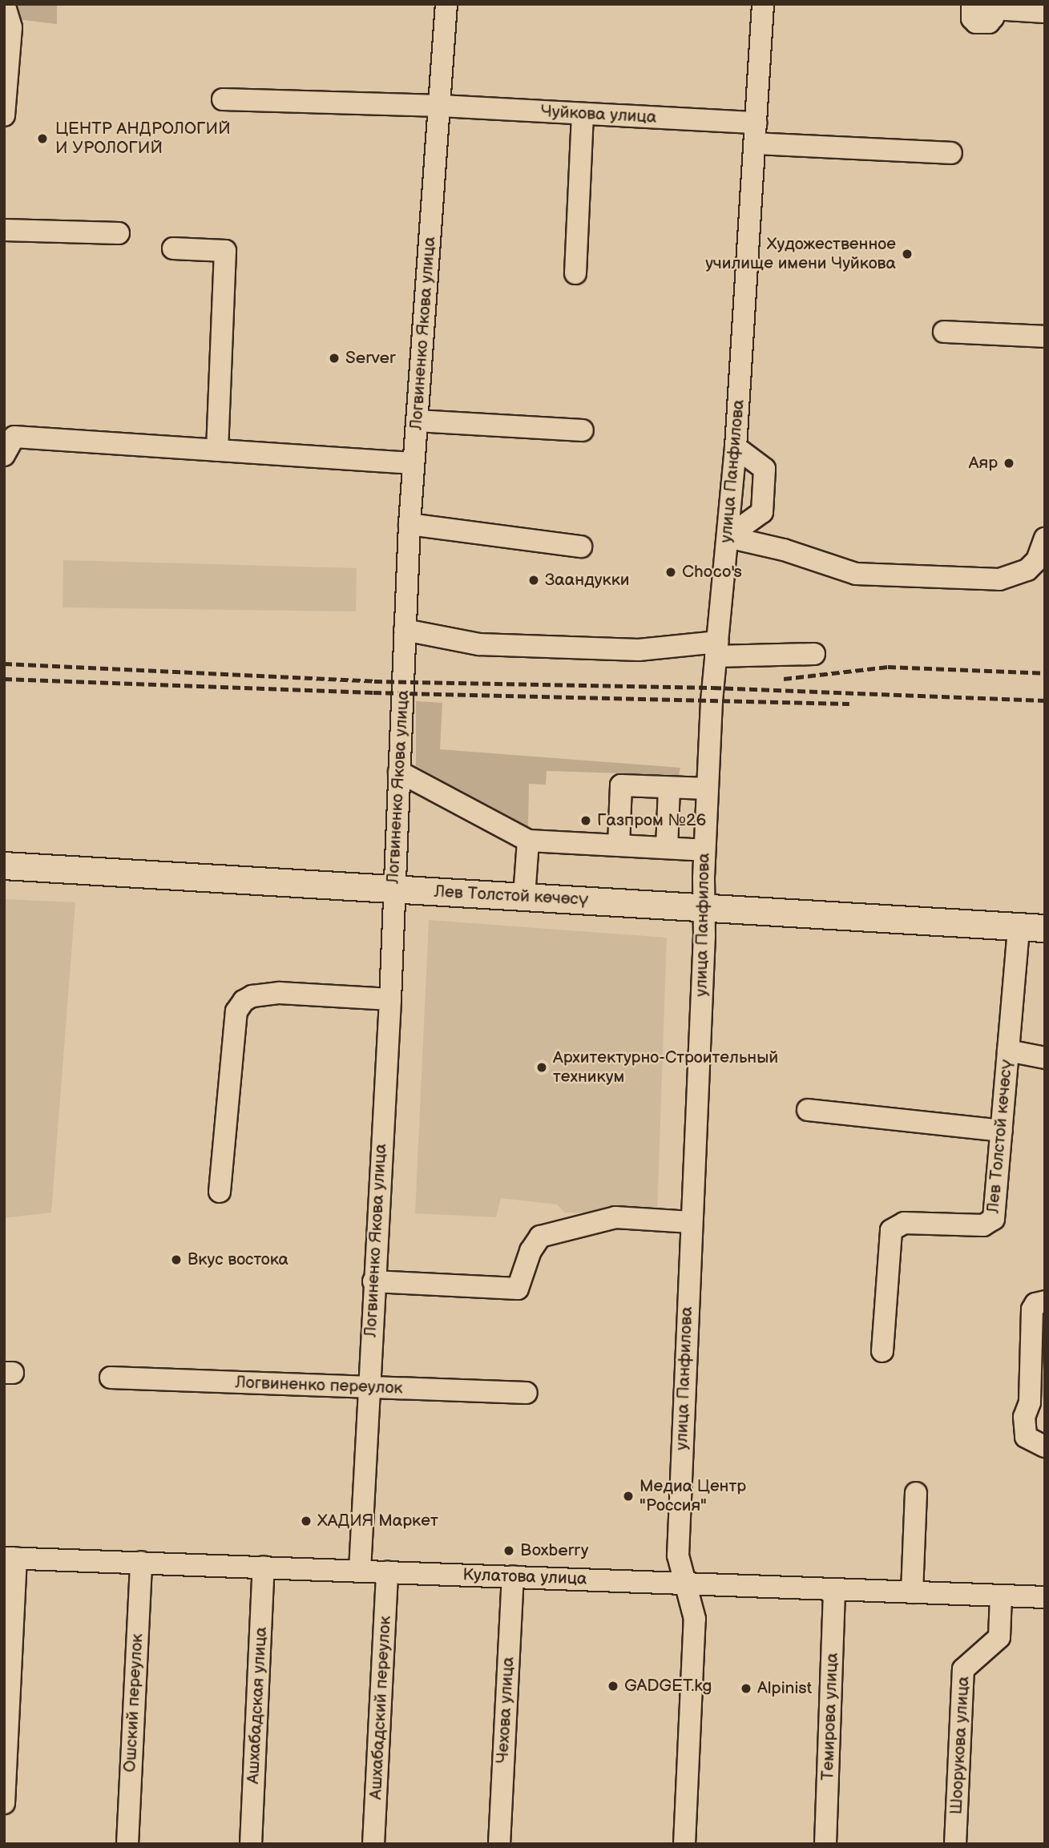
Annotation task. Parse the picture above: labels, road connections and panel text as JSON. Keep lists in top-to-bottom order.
{
  "streets": {
    "main road": ["Лев Толстой көчөсү"],
    "street": [
      "Чуйкова улица",
      "Логвиненко Якова улица",
      "улица Панфилова",
      "Логвиненко переулок",
      "Кулатова улица",
      "Ошский переулок",
      "Ашхабадская улица",
      "Ашхабадский переулок",
      "Чехова улица",
      "Темирова улица",
      "Шоорукова улица"
    ]
  },
  "crossings": [
    ["Чуйкова улица", "Логвиненко Якова улица"],
    ["Чуйкова улица", "улица Панфилова"],
    ["Логвиненко Якова улица", "Лев Толстой көчөсү"],
    ["Логвиненко Якова улица", "Логвиненко переулок"],
    ["Логвиненко Якова улица", "Кулатова улица"],
    ["улица Панфилова", "Лев Толстой көчөсү"],
    ["улица Панфилова", "Кулатова улица"],
    ["Кулатова улица", "Ошский переулок"],
    ["Кулатова улица", "Ашхабадская улица"],
    ["Кулатова улица", "Ашхабадский переулок"],
    ["Кулатова улица", "Чехова улица"],
    ["Кулатова улица", "Темирова улица"],
    ["Кулатова улица", "Шоорукова улица"]
  ],
  "places": [
    "ЦЕНТР АНДРОЛОГИЙ И УРОЛОГИЙ",
    "Художественное училище имени Чуйкова",
    "Server",
    "Аяр",
    "Choco's",
    "Заандукки",
    "Газпром №26",
    "Архитектурно-Строительный техникум",
    "Вкус востока",
    "Медиа Центр \"Россия\"",
    "ХАДИЯ Маркет",
    "Boxberry",
    "GADGET.kg",
    "Alpinist"
  ]
}
